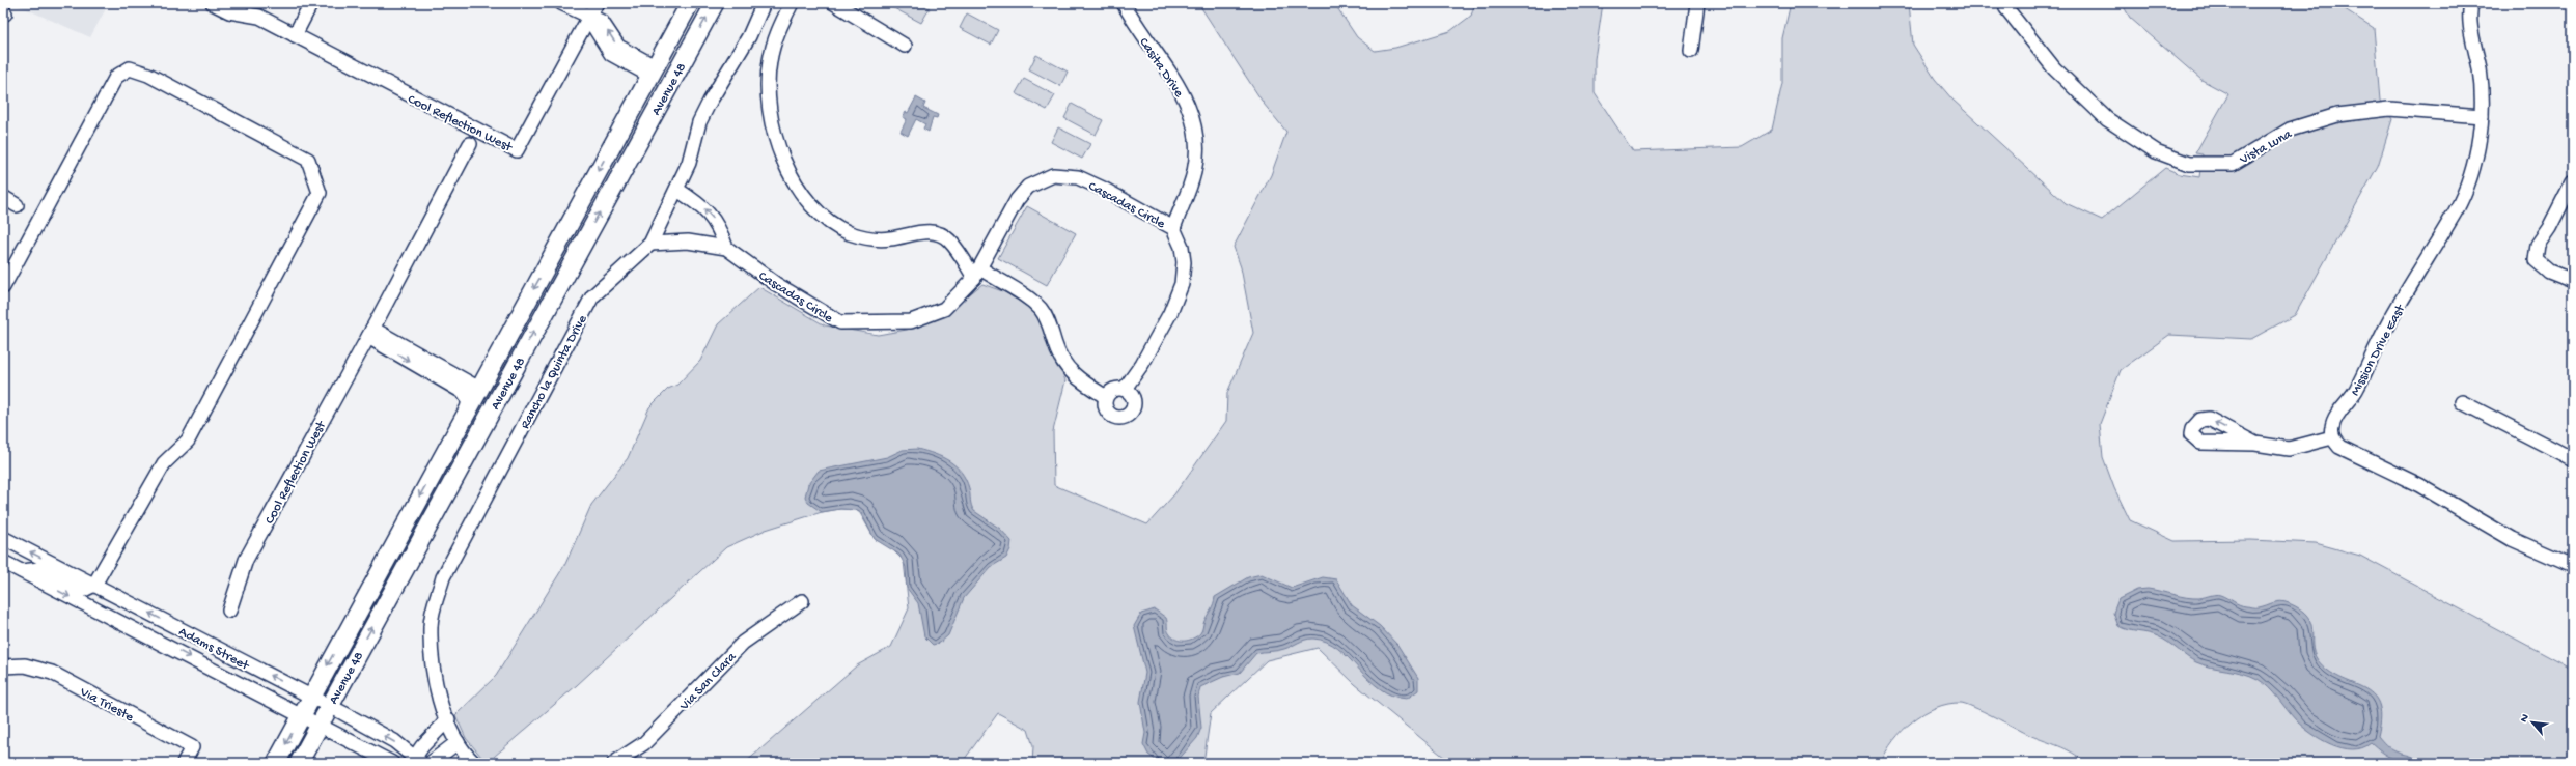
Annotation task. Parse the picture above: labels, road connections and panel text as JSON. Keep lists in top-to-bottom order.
{
  "streets": {
    "main road": ["Avenue 48"],
    "street": [
      "Casita Drive",
      "Cool Reflection West",
      "Vista Luna",
      "Cascadas Circle",
      "Mission Drive East",
      "Rancho la Quinta Drive",
      "Adams Street",
      "Via San Clara",
      "Via Trieste"
    ]
  },
  "crossings": [
    ["Casita Drive", "Cascadas Circle"],
    ["Avenue 48", "Adams Street"],
    ["Vista Luna", "Mission Drive East"],
    ["Cascadas Circle", "Rancho la Quinta Drive"]
  ],
  "north": "top left"
}
